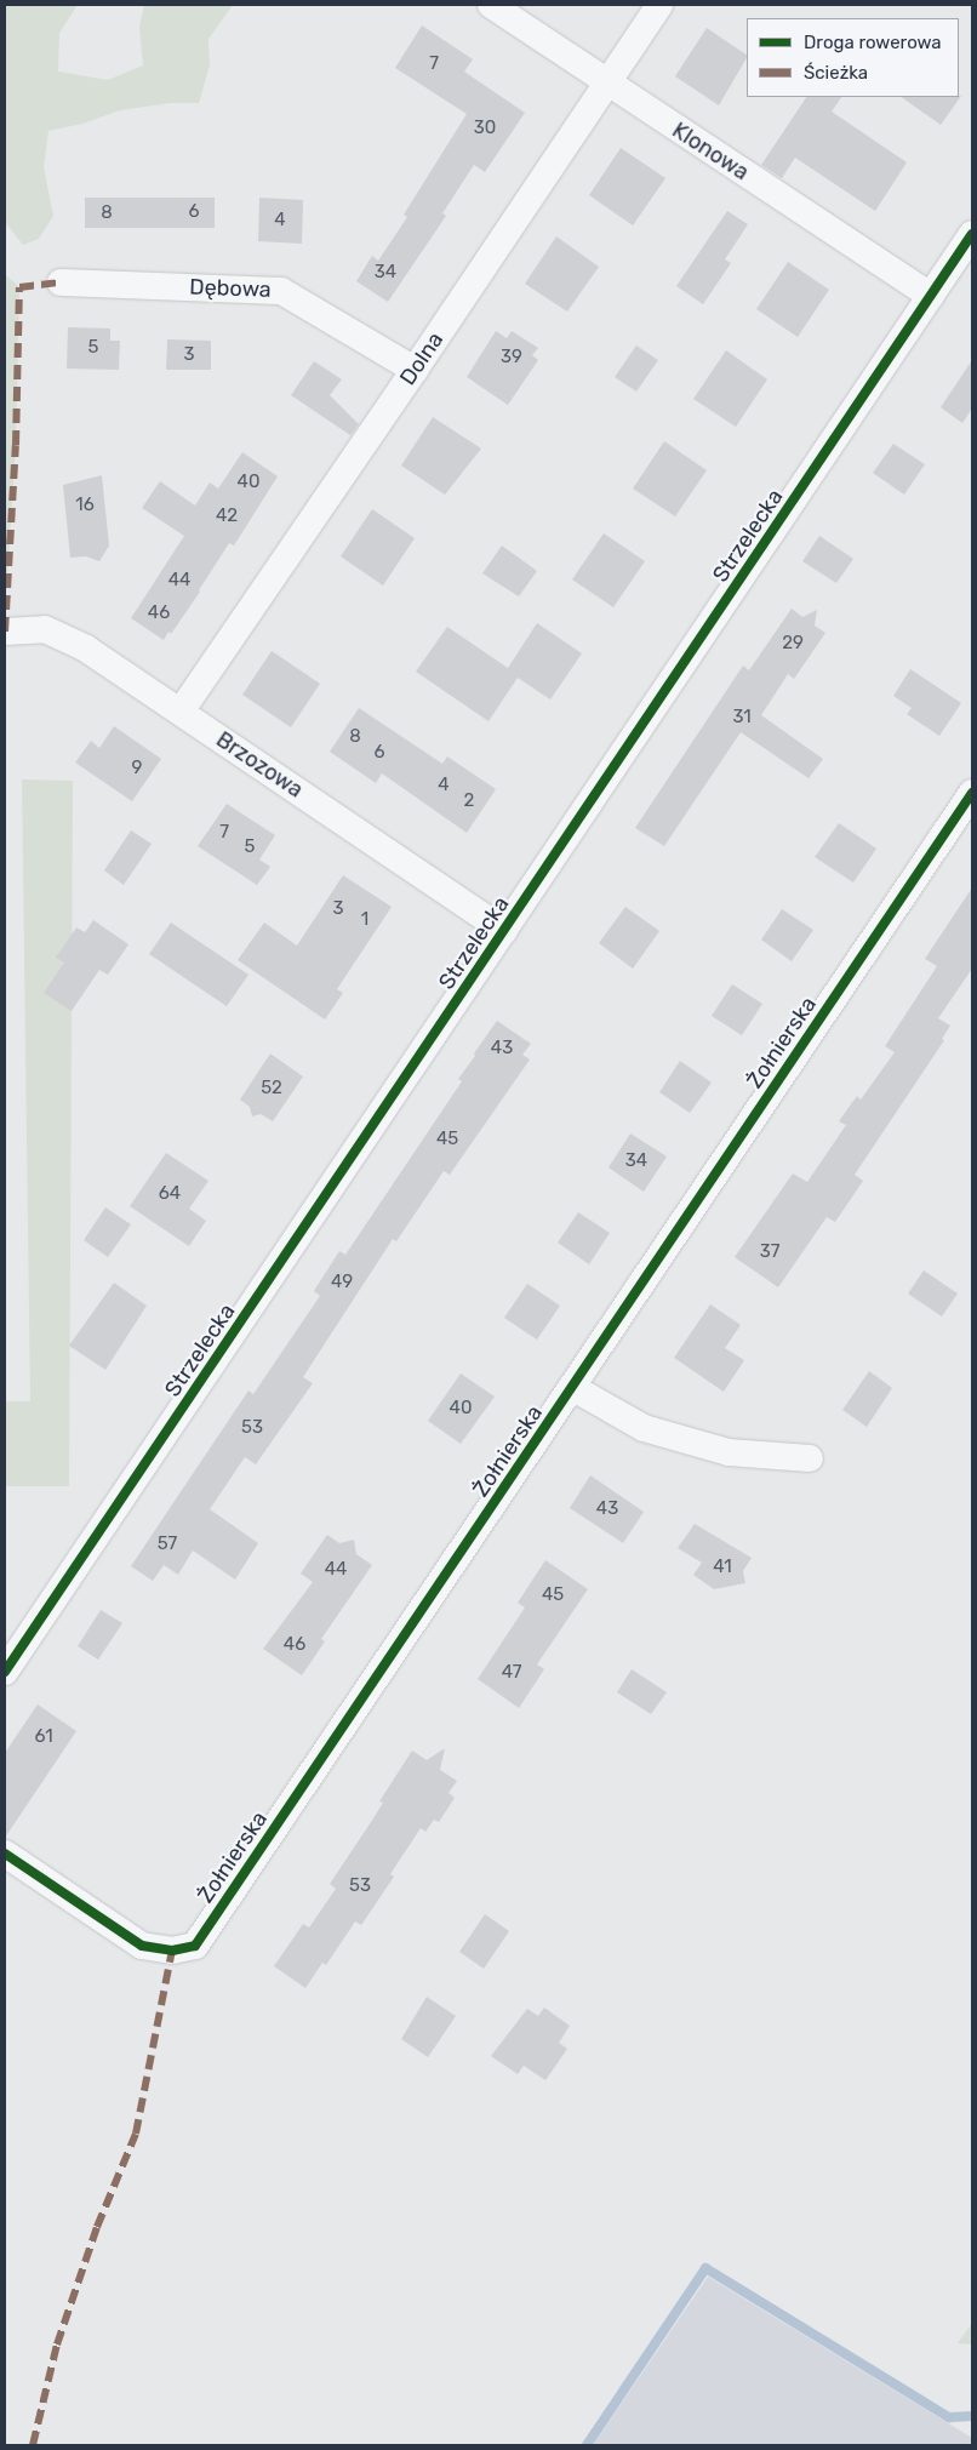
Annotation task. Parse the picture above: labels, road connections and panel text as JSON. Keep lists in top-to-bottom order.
{
  "streets": {
    "street": [
      "Klonowa",
      "Dębowa",
      "Dolna",
      "Strzelecka",
      "Brzozowa",
      "Żołnierska"
    ]
  },
  "crossings": [
    ["Klonowa", "Dolna"],
    ["Klonowa", "Strzelecka"],
    ["Dębowa", "Dolna"],
    ["Dolna", "Brzozowa"],
    ["Strzelecka", "Brzozowa"]
  ],
  "house_numbers": [
    "7",
    "30",
    "6",
    "8",
    "4",
    "34",
    "5",
    "3",
    "39",
    "40",
    "16",
    "42",
    "44",
    "46",
    "29",
    "31",
    "8",
    "6",
    "9",
    "4",
    "2",
    "7",
    "5",
    "3",
    "1",
    "43",
    "52",
    "45",
    "34",
    "64",
    "37",
    "49",
    "40",
    "53",
    "43",
    "57",
    "41",
    "44",
    "45",
    "46",
    "47",
    "61",
    "53"
  ],
  "legend": ["Droga rowerowa", "Ścieżka"]
}
